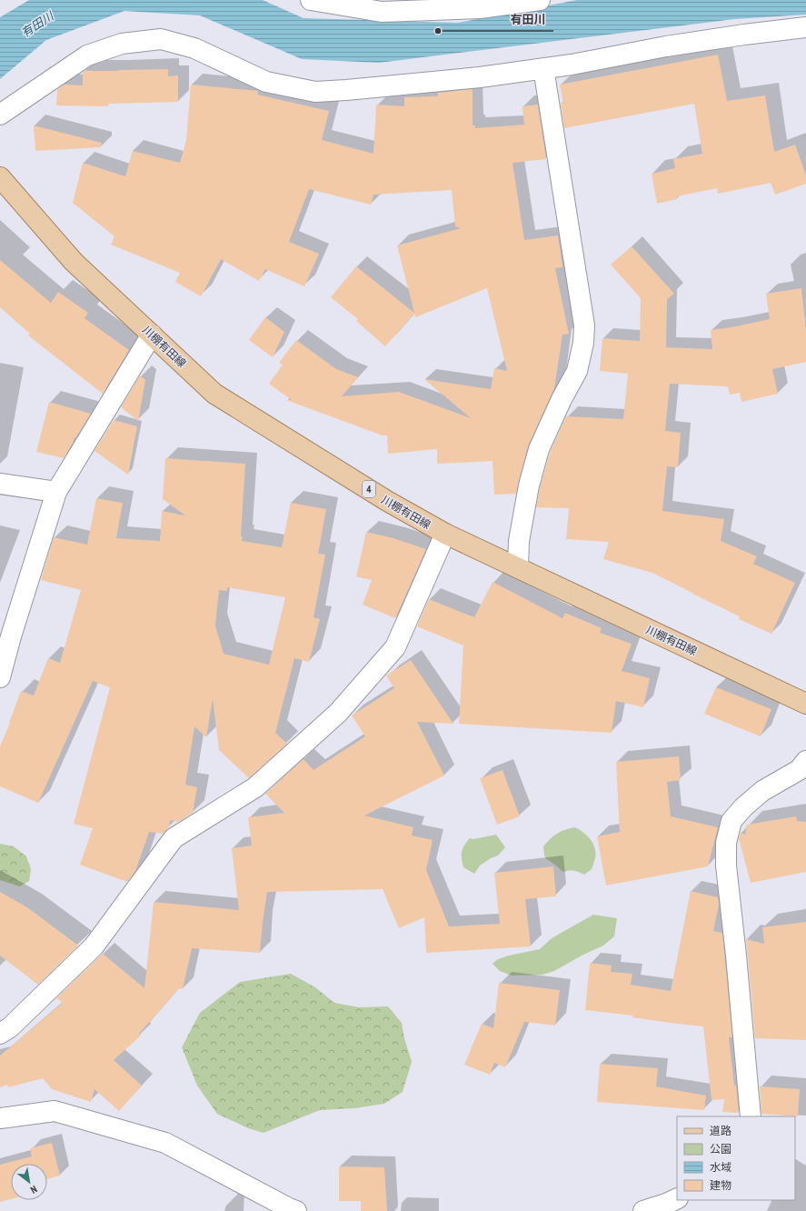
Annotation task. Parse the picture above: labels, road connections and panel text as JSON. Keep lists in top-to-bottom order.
{
  "streets": {
    "main road": ["川棚有田線", "4"]
  },
  "water": ["有田川"],
  "places": ["有田川"],
  "legend": [
    "道路",
    "公園",
    "水域",
    "建物"
  ],
  "north": "bottom right"
}
